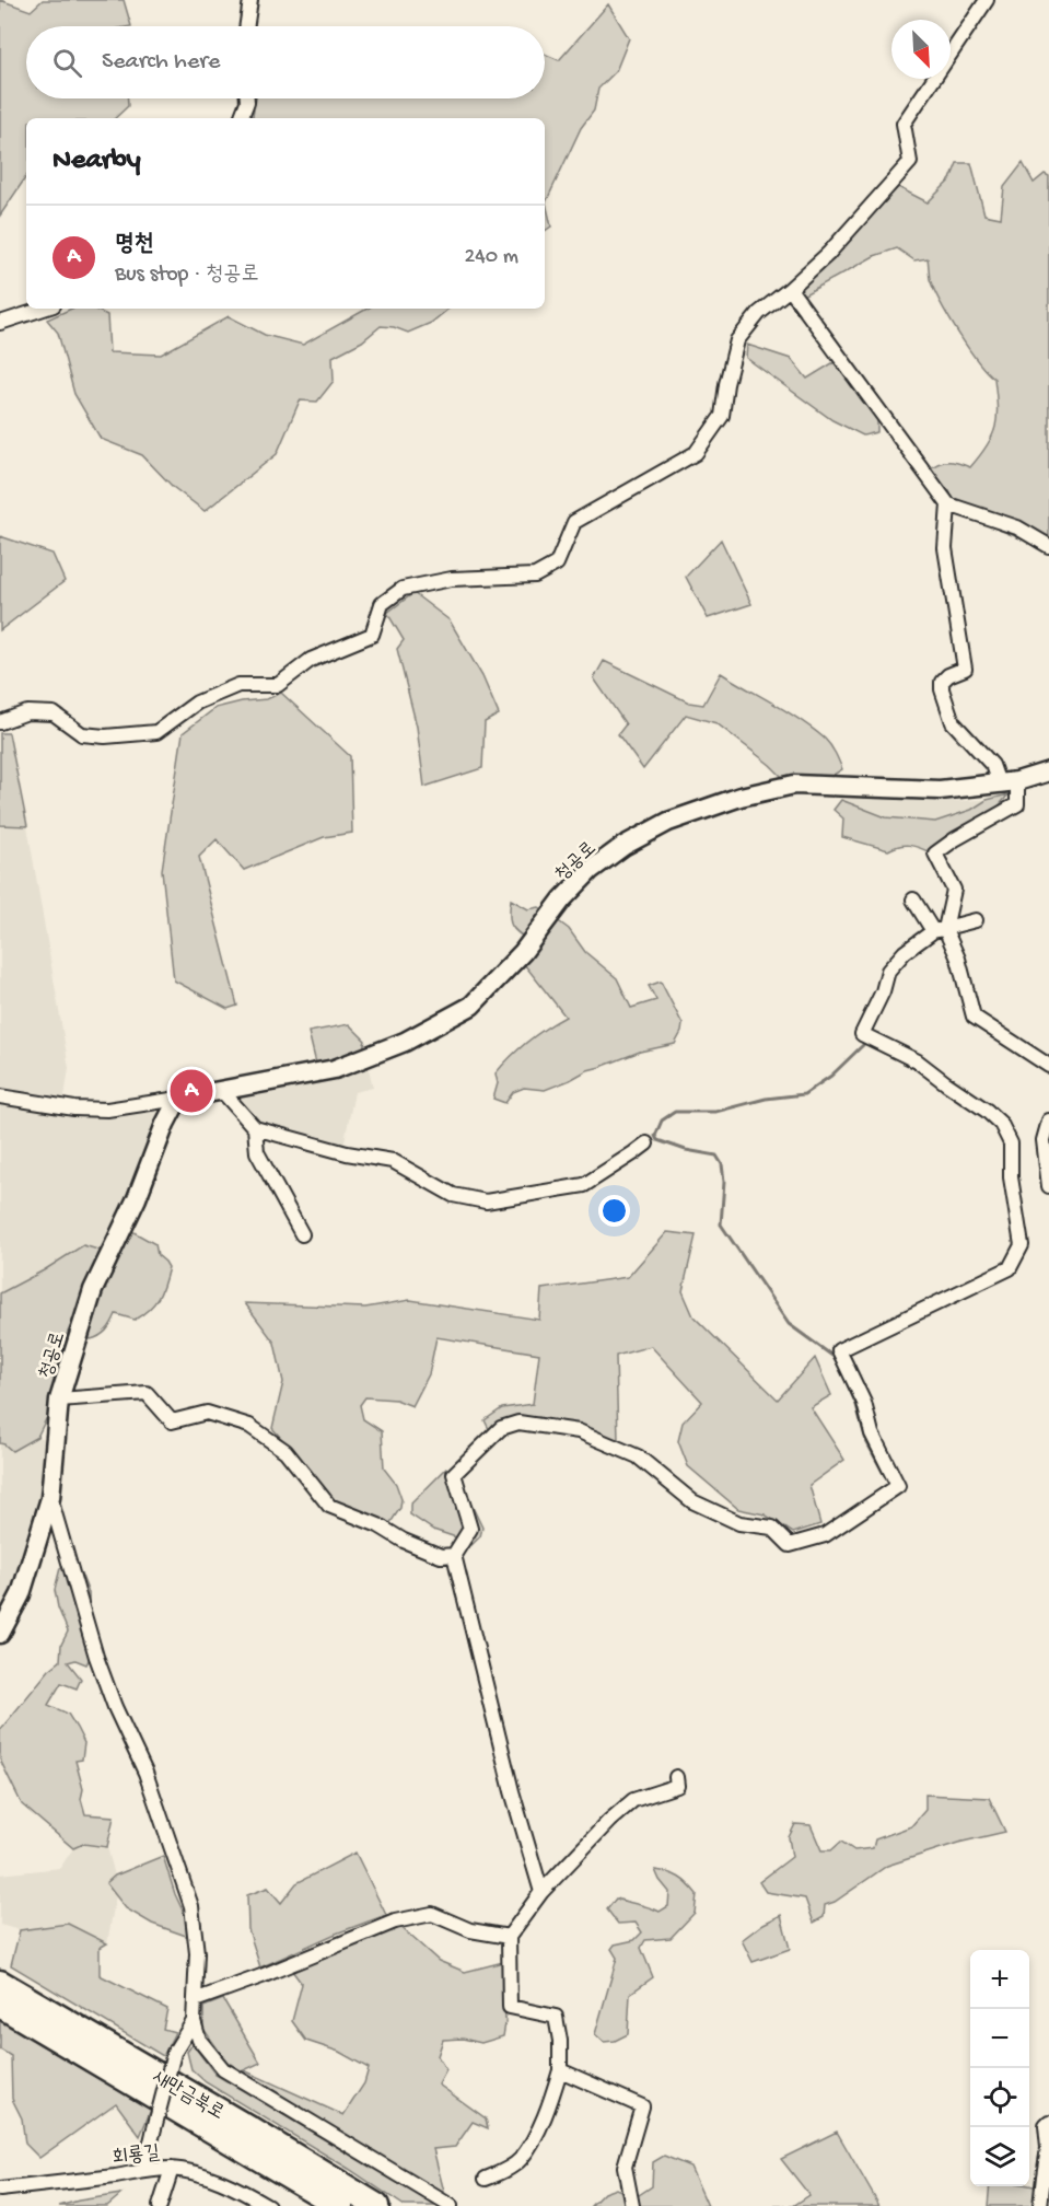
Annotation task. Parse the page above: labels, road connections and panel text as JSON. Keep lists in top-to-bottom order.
{
  "streets": {
    "highway": ["새만금북로"],
    "street": ["청공로", "회룡길"]
  },
  "north": "bottom right",
  "page": {
    "search": "Search here",
    "heading": "Nearby",
    "list": [
      {
        "mark": "A",
        "name": "명천",
        "note": "Bus stop · 청공로",
        "value": "240 m"
      }
    ],
    "pins": "A",
    "map_buttons": ["+", "−"]
  }
}
